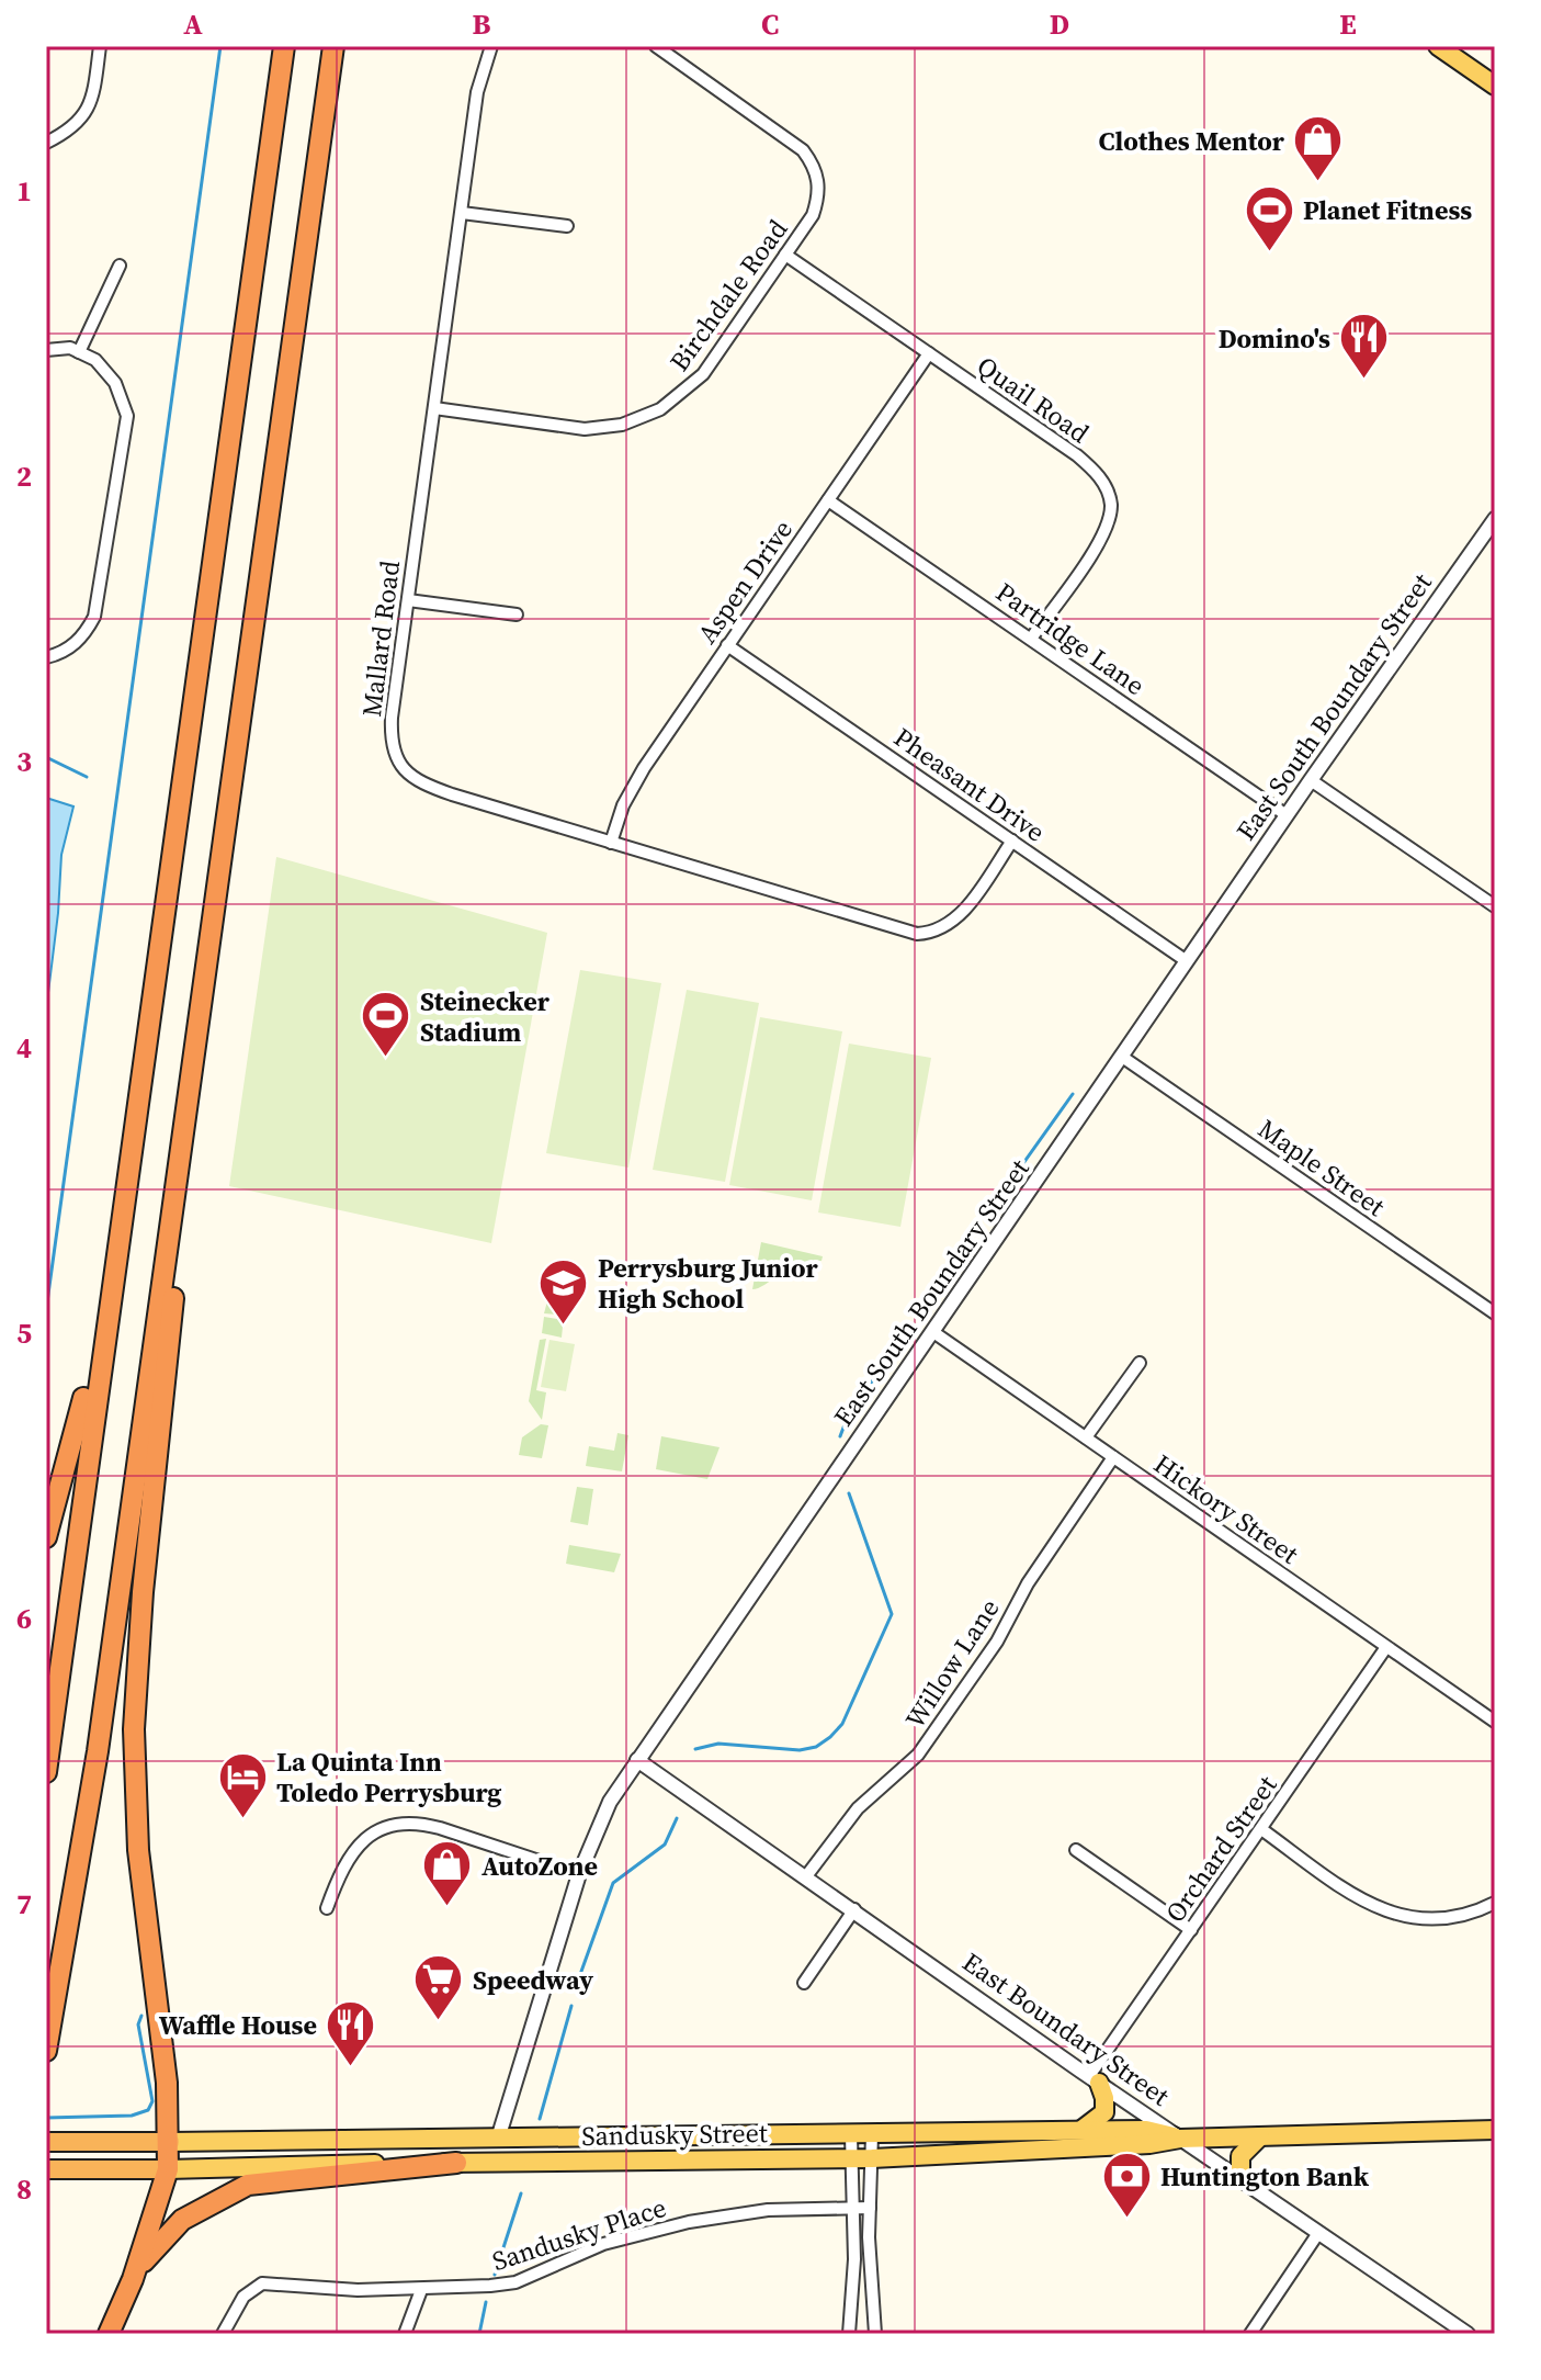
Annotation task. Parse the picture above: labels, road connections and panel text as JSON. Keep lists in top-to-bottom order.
{
  "streets": {
    "main road": ["Sandusky Street"],
    "street": [
      "Birchdale Road",
      "Quail Road",
      "Aspen Drive",
      "Mallard Road",
      "Partridge Lane",
      "East South Boundary Street",
      "Pheasant Drive",
      "Maple Street",
      "Hickory Street",
      "Willow Lane",
      "Orchard Street",
      "East Boundary Street",
      "Sandusky Place"
    ]
  },
  "crossings": [
    ["Birchdale Road", "Quail Road"],
    ["Birchdale Road", "Mallard Road"],
    ["Quail Road", "Aspen Drive"],
    ["Quail Road", "Partridge Lane"],
    ["Aspen Drive", "Mallard Road"],
    ["Aspen Drive", "Partridge Lane"],
    ["Aspen Drive", "Pheasant Drive"],
    ["Mallard Road", "Pheasant Drive"],
    ["Partridge Lane", "East South Boundary Street"],
    ["East South Boundary Street", "Pheasant Drive"],
    ["East South Boundary Street", "Maple Street"],
    ["East South Boundary Street", "Hickory Street"],
    ["East South Boundary Street", "East Boundary Street"],
    ["East South Boundary Street", "Sandusky Street"],
    ["Hickory Street", "Willow Lane"],
    ["Hickory Street", "Orchard Street"],
    ["Willow Lane", "East Boundary Street"],
    ["Orchard Street", "East Boundary Street"],
    ["East Boundary Street", "Sandusky Street"]
  ],
  "places": {
    "shop": ["Clothes Mentor", "AutoZone"],
    "sports": ["Planet Fitness", "Steinecker Stadium"],
    "restaurant": ["Domino's", "Waffle House"],
    "school or university": ["Perrysburg Junior High School"],
    "hotel": ["La Quinta Inn Toledo Perrysburg"],
    "supermarket": ["Speedway"],
    "bank": ["Huntington Bank"]
  },
  "grid": {
    "columns": [
      "A",
      "B",
      "C",
      "D",
      "E"
    ],
    "rows": [
      "1",
      "2",
      "3",
      "4",
      "5",
      "6",
      "7",
      "8"
    ]
  }
}
